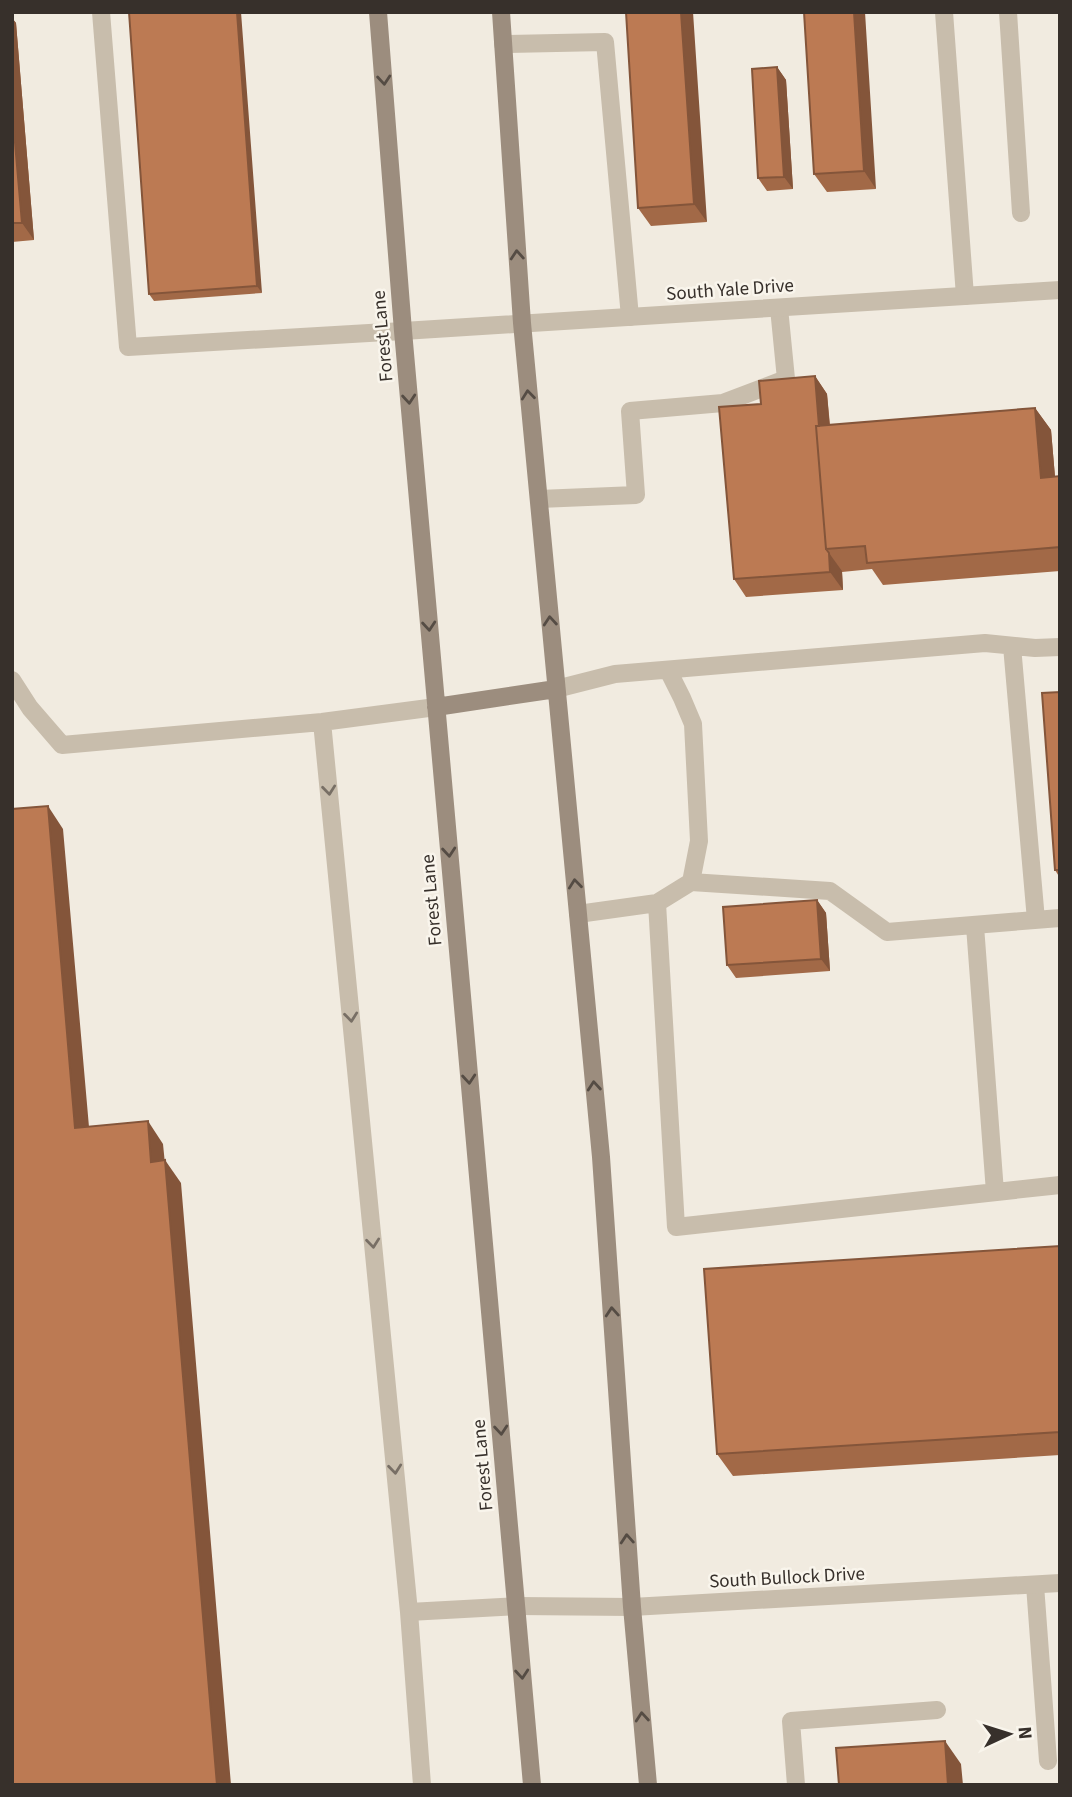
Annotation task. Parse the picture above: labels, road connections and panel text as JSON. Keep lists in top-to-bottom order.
{
  "streets": {
    "main road": ["Forest Lane"],
    "street": ["South Yale Drive", "South Bullock Drive"]
  },
  "crossings": [
    ["South Yale Drive", "Forest Lane"],
    ["Forest Lane", "South Bullock Drive"]
  ],
  "north": "right"
}
